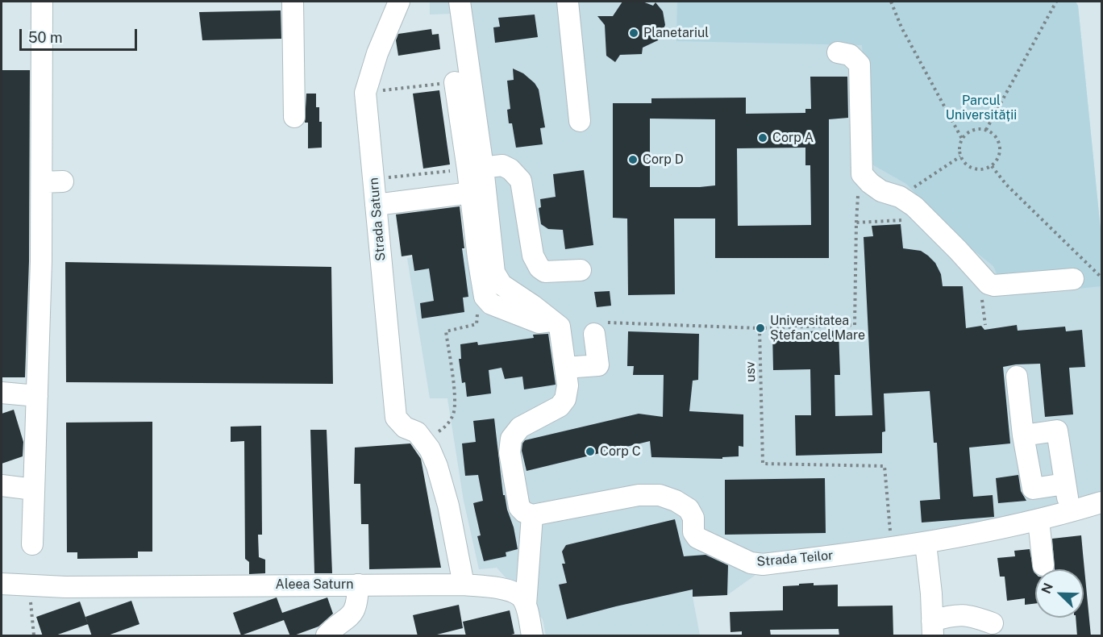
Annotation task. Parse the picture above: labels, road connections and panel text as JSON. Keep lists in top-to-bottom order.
{
  "streets": {
    "street": ["Strada Saturn", "Strada Teilor", "Aleea Saturn"],
    "path": ["usv"]
  },
  "crossings": [
    ["Strada Saturn", "Aleea Saturn"],
    ["usv", "Strada Teilor"]
  ],
  "parks": ["Parcul Universității"],
  "places": [
    "Planetariul",
    "Corp A",
    "Corp D",
    "Universitatea Ștefan cel Mare",
    "Corp C"
  ],
  "scale_bar": "50 m",
  "north": "top left"
}
